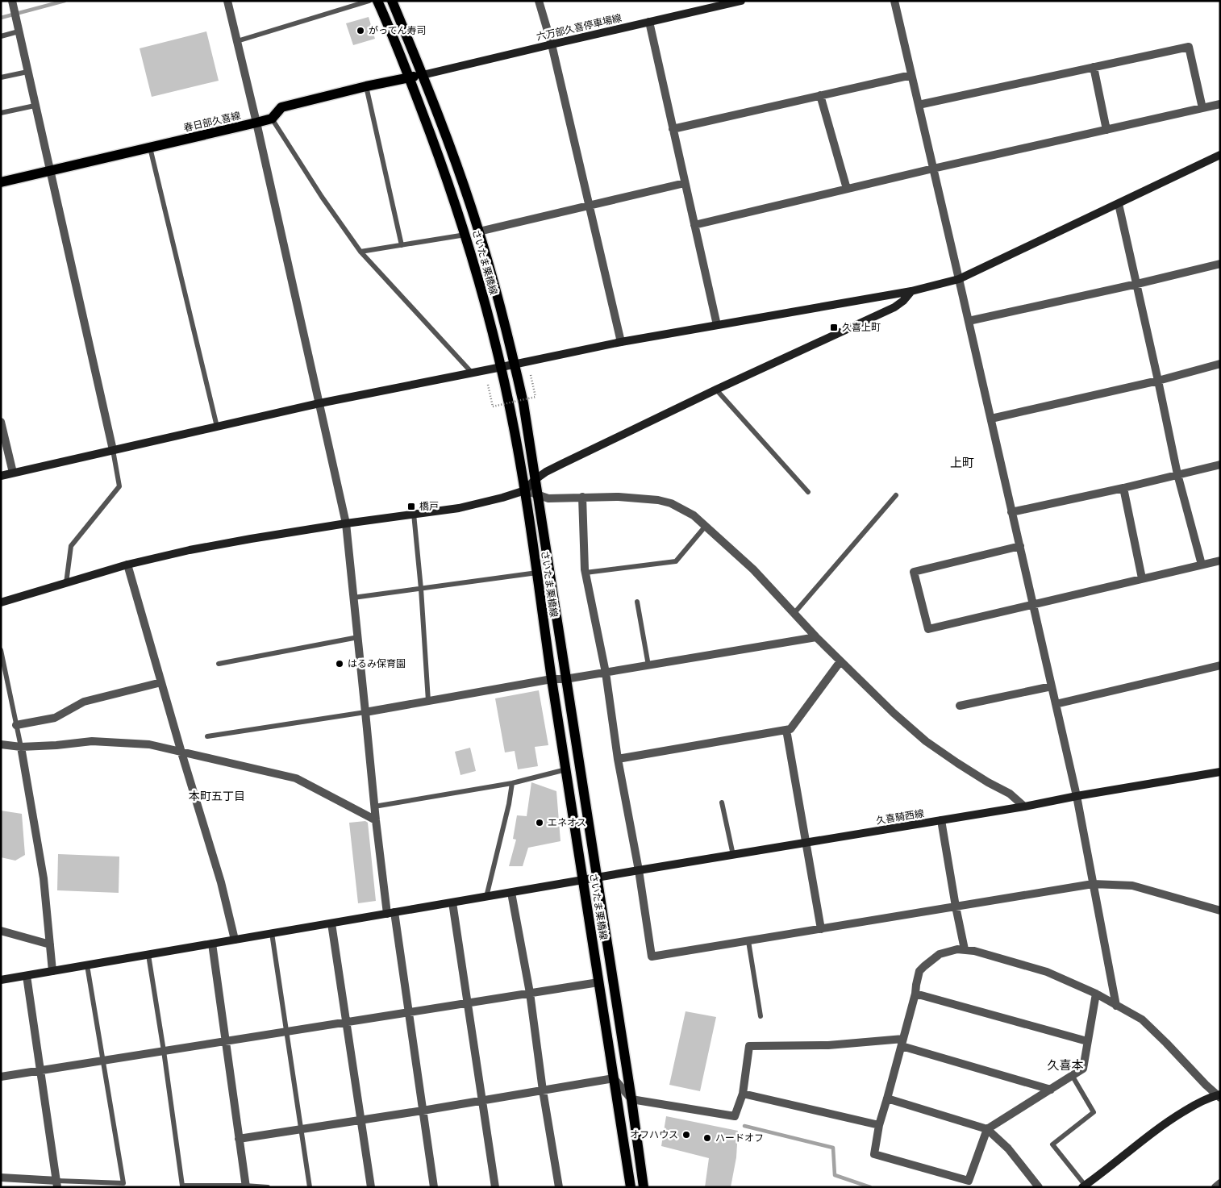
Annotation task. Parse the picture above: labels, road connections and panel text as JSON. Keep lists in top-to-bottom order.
{
  "streets": {
    "main road": ["春日部久喜線", "さいたま栗橋線"],
    "street": ["六万部久喜停車場線", "久喜騎西線"]
  },
  "crossings": [
    ["六万部久喜停車場線", "さいたま栗橋線"],
    ["さいたま栗橋線", "久喜騎西線"]
  ],
  "districts": ["上町", "本町五丁目", "久喜本"],
  "places": {
    "other": [
      "がってん寿司",
      "はるみ保育園",
      "エネオス",
      "オフハウス",
      "ハードオフ"
    ],
    "transit": ["久喜上町", "橋戸"]
  }
}
